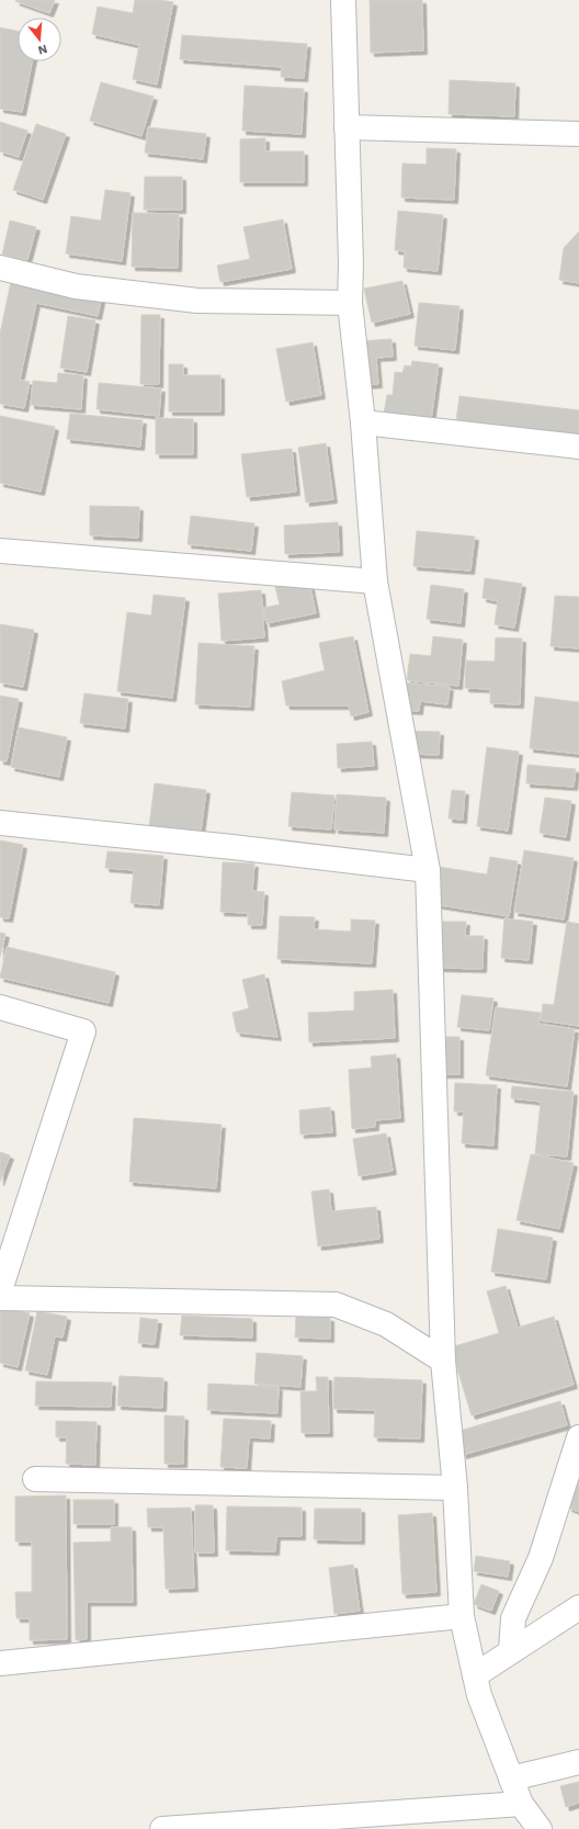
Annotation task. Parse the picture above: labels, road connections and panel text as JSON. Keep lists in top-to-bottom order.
{
  "north": "bottom"
}
